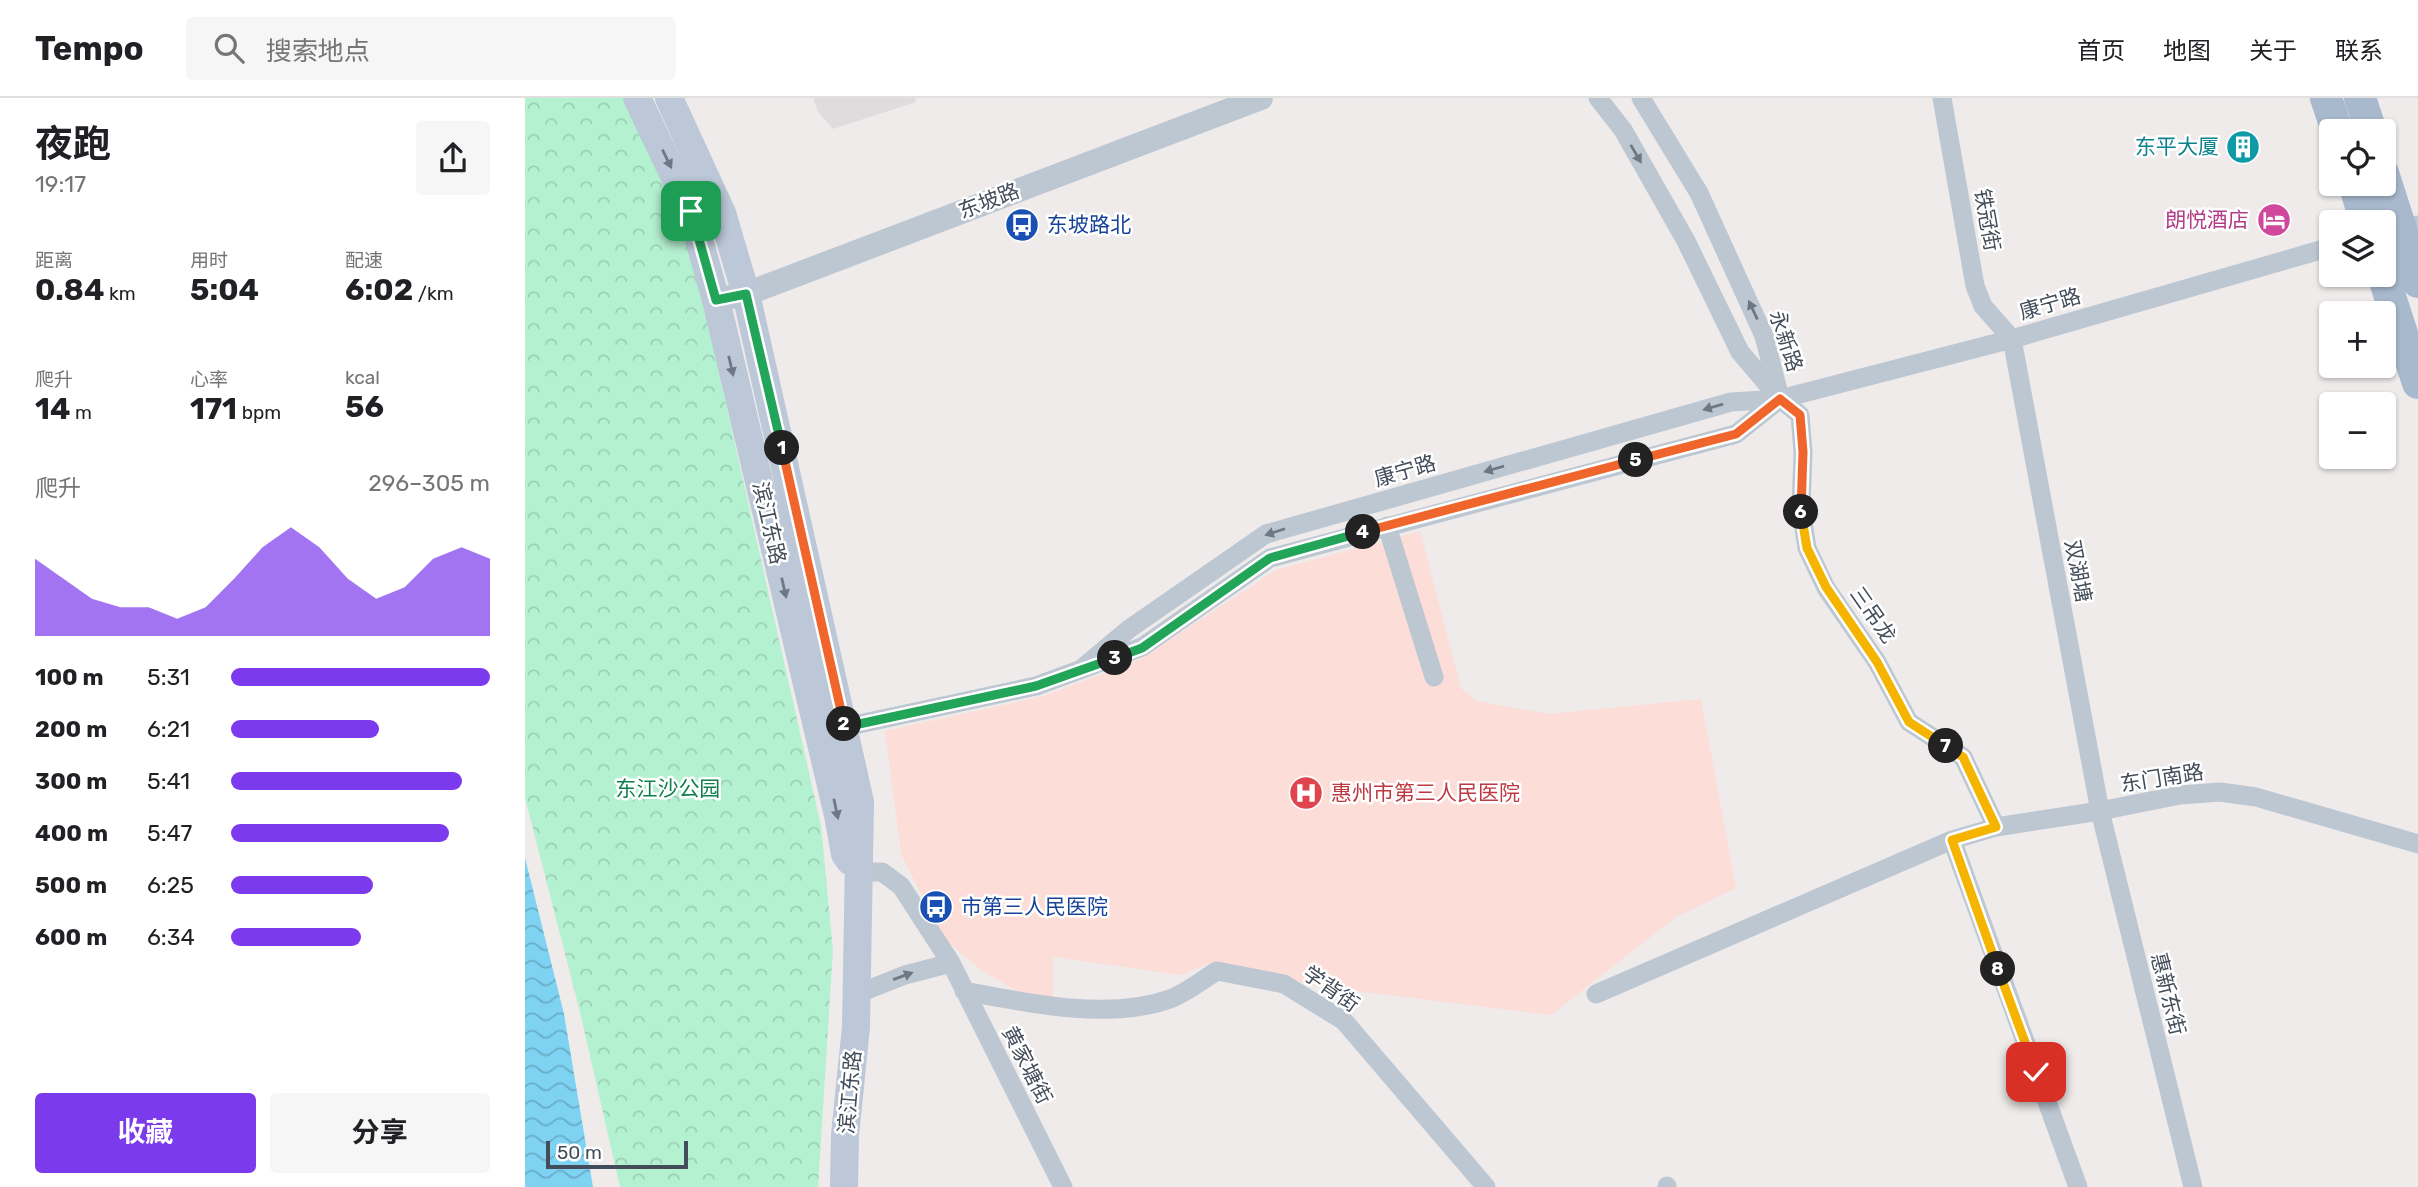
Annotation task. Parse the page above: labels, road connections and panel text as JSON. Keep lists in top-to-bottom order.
{
  "streets": {
    "main road": ["滨江东路"],
    "street": [
      "东坡路",
      "铁冠街",
      "康宁路",
      "永新路",
      "双湖塘",
      "三吊龙",
      "东门南路",
      "学背街",
      "惠新东街",
      "黄家塘街"
    ]
  },
  "crossings": [
    ["东坡路", "滨江东路"],
    ["铁冠街", "康宁路"],
    ["铁冠街", "双湖塘"],
    ["康宁路", "永新路"],
    ["康宁路", "滨江东路"],
    ["康宁路", "双湖塘"],
    ["康宁路", "三吊龙"],
    ["永新路", "三吊龙"],
    ["滨江东路", "黄家塘街"],
    ["双湖塘", "东门南路"],
    ["双湖塘", "惠新东街"],
    ["三吊龙", "东门南路"],
    ["东门南路", "惠新东街"],
    ["学背街", "黄家塘街"]
  ],
  "parks": ["东江沙公园"],
  "places": {
    "building": ["东平大厦"],
    "hotel": ["朗悦酒店"],
    "bus stop": ["东坡路北", "市第三人民医院"],
    "hospital": ["惠州市第三人民医院"]
  },
  "scale_bar": "50 m",
  "page": {
    "header": "Tempo",
    "search": "搜索地点",
    "nav": [
      "首页",
      "地图",
      "关于",
      "联系"
    ],
    "heading": ["夜跑", "19:17"],
    "map_buttons": ["+", "−"],
    "stats": [
      ["距离", "0.84 km"],
      ["用时", "5:04"],
      ["配速", "6:02 /km"],
      ["爬升", "14 m"],
      ["心率", "171 bpm"],
      ["kcal", "56"]
    ],
    "pins": [
      "1",
      "5",
      "6",
      "4",
      "3",
      "2",
      "7",
      "8"
    ],
    "chart": ["爬升", "296–305 m"],
    "list": [
      {
        "name": "100 m",
        "note": "5:31"
      },
      {
        "name": "200 m",
        "note": "6:21"
      },
      {
        "name": "300 m",
        "note": "5:41"
      },
      {
        "name": "400 m",
        "note": "5:47"
      },
      {
        "name": "500 m",
        "note": "6:25"
      },
      {
        "name": "600 m",
        "note": "6:34"
      }
    ],
    "buttons": ["收藏", "分享"],
    "scale": "50 m"
  }
}
